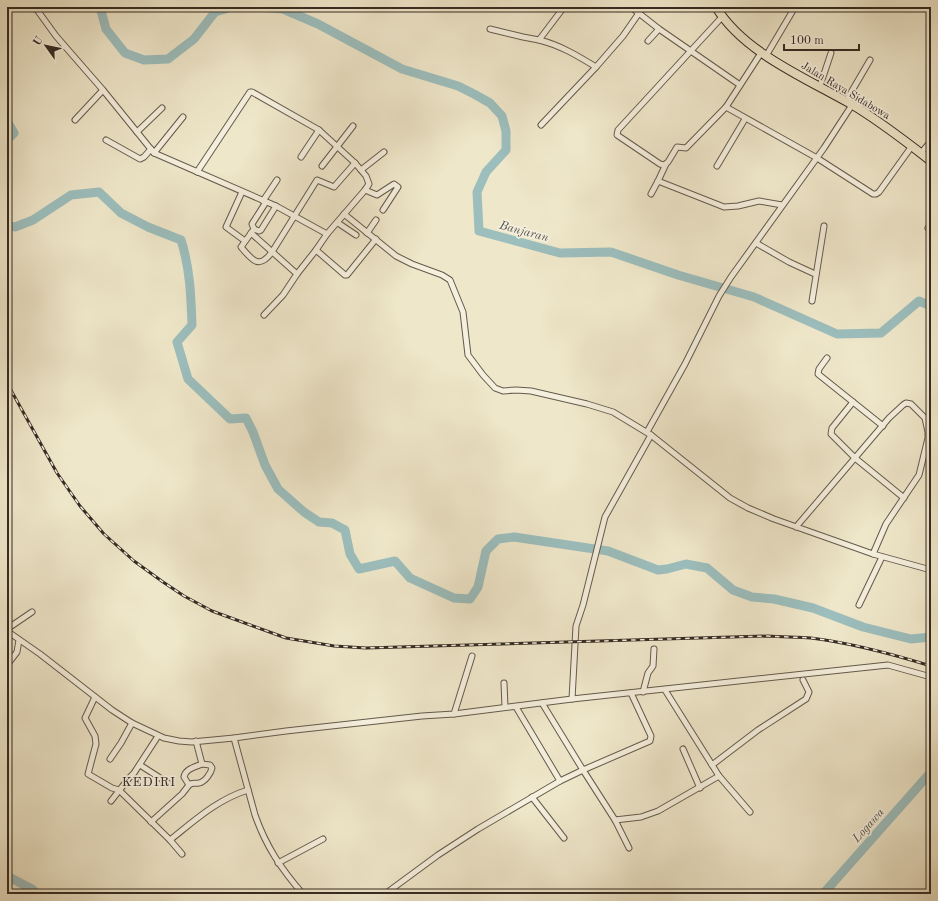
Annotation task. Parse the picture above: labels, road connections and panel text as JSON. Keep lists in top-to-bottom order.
{
  "streets": {
    "highway": ["Jalan Raya Sidabowa"]
  },
  "districts": ["KEDIRI"],
  "water": ["Banjaran", "Logawa"],
  "scale_bar": "100 m",
  "north": "top left"
}
